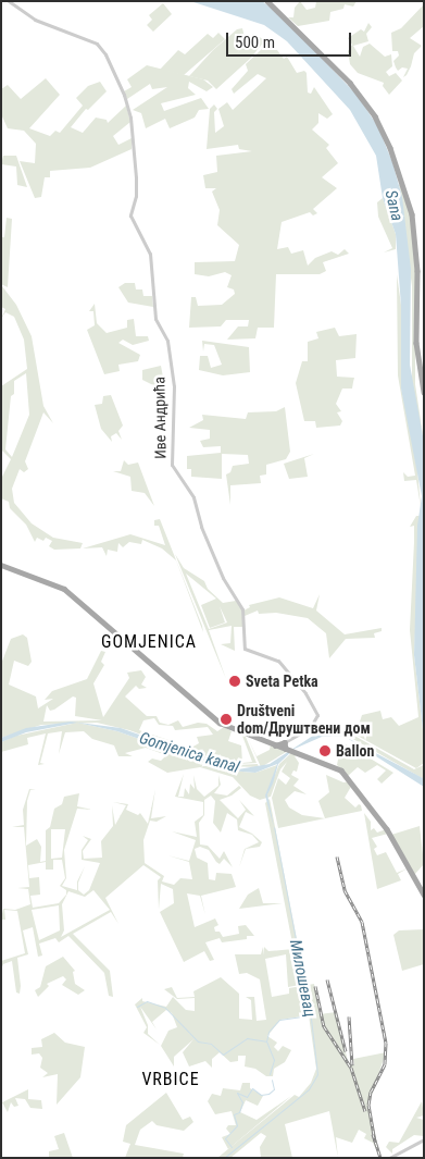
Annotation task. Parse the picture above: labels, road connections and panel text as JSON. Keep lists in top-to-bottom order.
{
  "streets": {
    "street": ["Иве Андрића"]
  },
  "districts": ["GOMJENICA", "VRBICE"],
  "water": ["Sana", "Gomjenica kanal", "Милошевац"],
  "places": ["Sveta Petka", "Društveni dom/Друштвени дом", "Ballon"],
  "scale_bar": "500 m"
}
